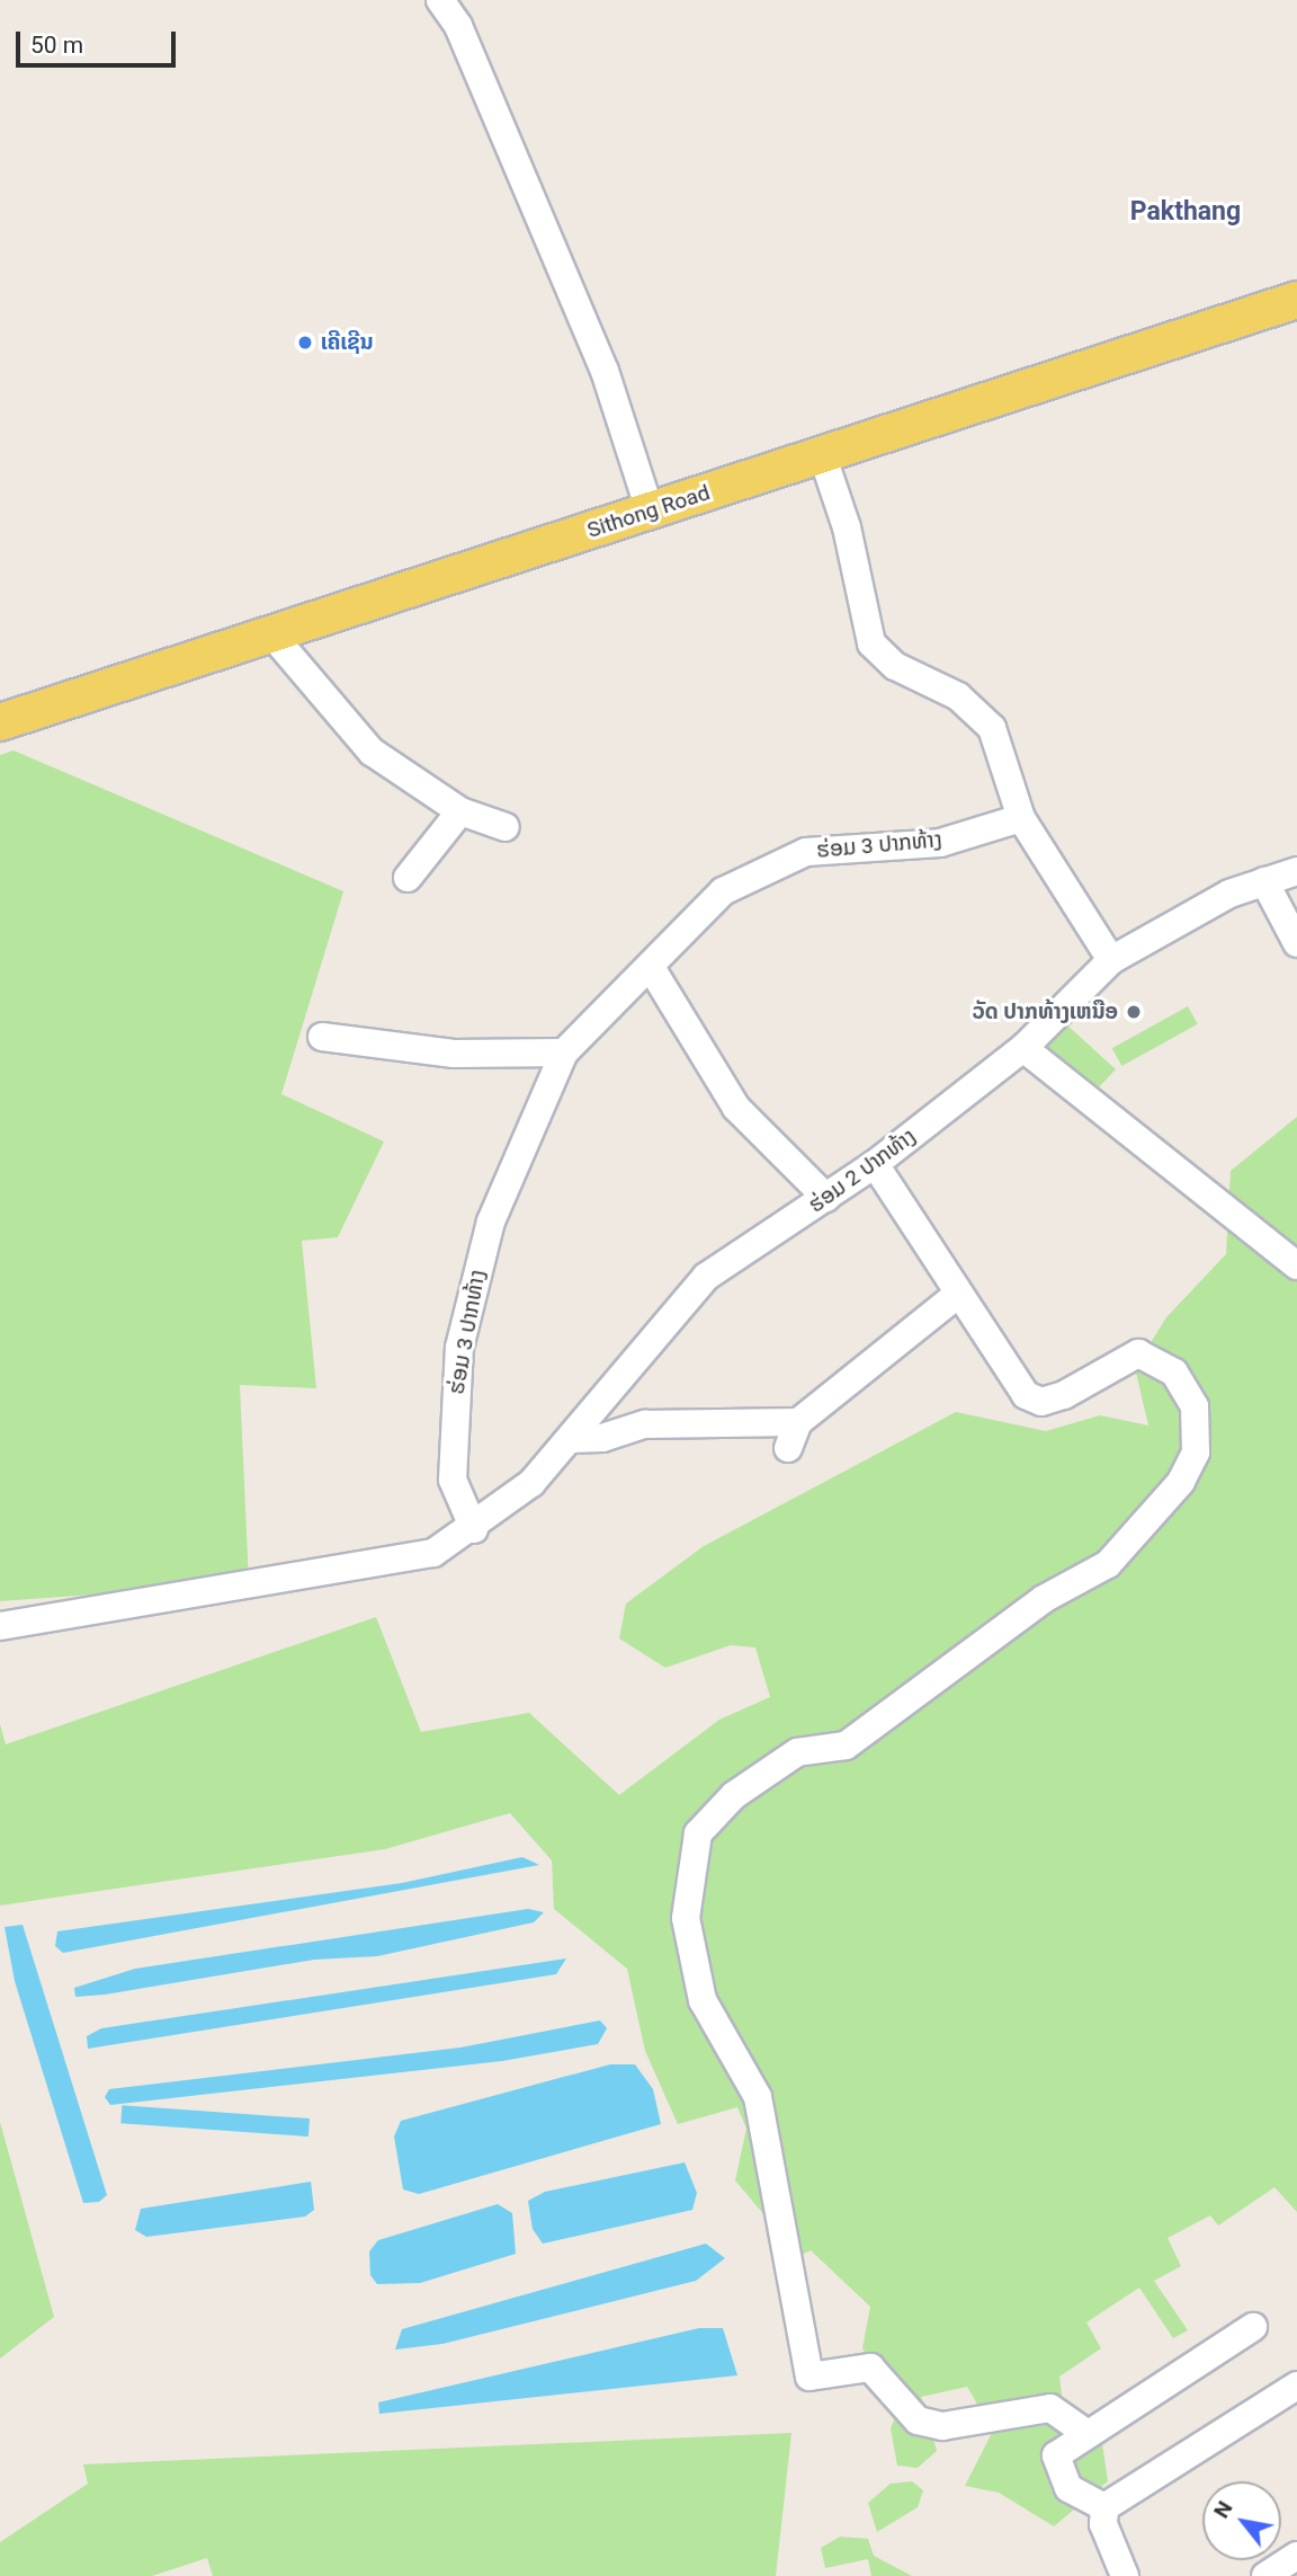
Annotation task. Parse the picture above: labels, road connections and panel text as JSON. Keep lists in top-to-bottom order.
{
  "streets": {
    "main road": ["Sithong Road"],
    "street": ["ຮ່ອມ 3 ປາກທ້າງ", "ຮ່ອມ 2 ປາກທ້າງ"]
  },
  "crossings": [
    ["ຮ່ອມ 3 ປາກທ້າງ", "ຮ່ອມ 2 ປາກທ້າງ"]
  ],
  "districts": ["Pakthang"],
  "places": ["ເຄີເຊີນ", "ວັດ ປາກທ້າງເຫນືອ"],
  "scale_bar": "50 m",
  "north": "top left"
}
